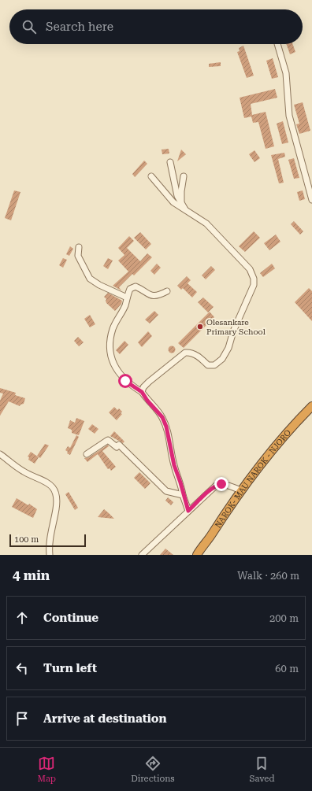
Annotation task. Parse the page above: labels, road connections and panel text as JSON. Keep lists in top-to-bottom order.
{
  "streets": {
    "highway": ["NAROK- MAU NAROK - NJORO"]
  },
  "places": ["Olesankare Primary School"],
  "scale_bar": "100 m",
  "page": {
    "search": "Search here",
    "scale": "100 m",
    "heading": ["4 min", "Walk · 260 m"],
    "list": [
      ["Continue", "200 m"],
      ["Turn left", "60 m"],
      "Arrive at destination"
    ],
    "nav": ["Map", "Directions", "Saved"]
  }
}
